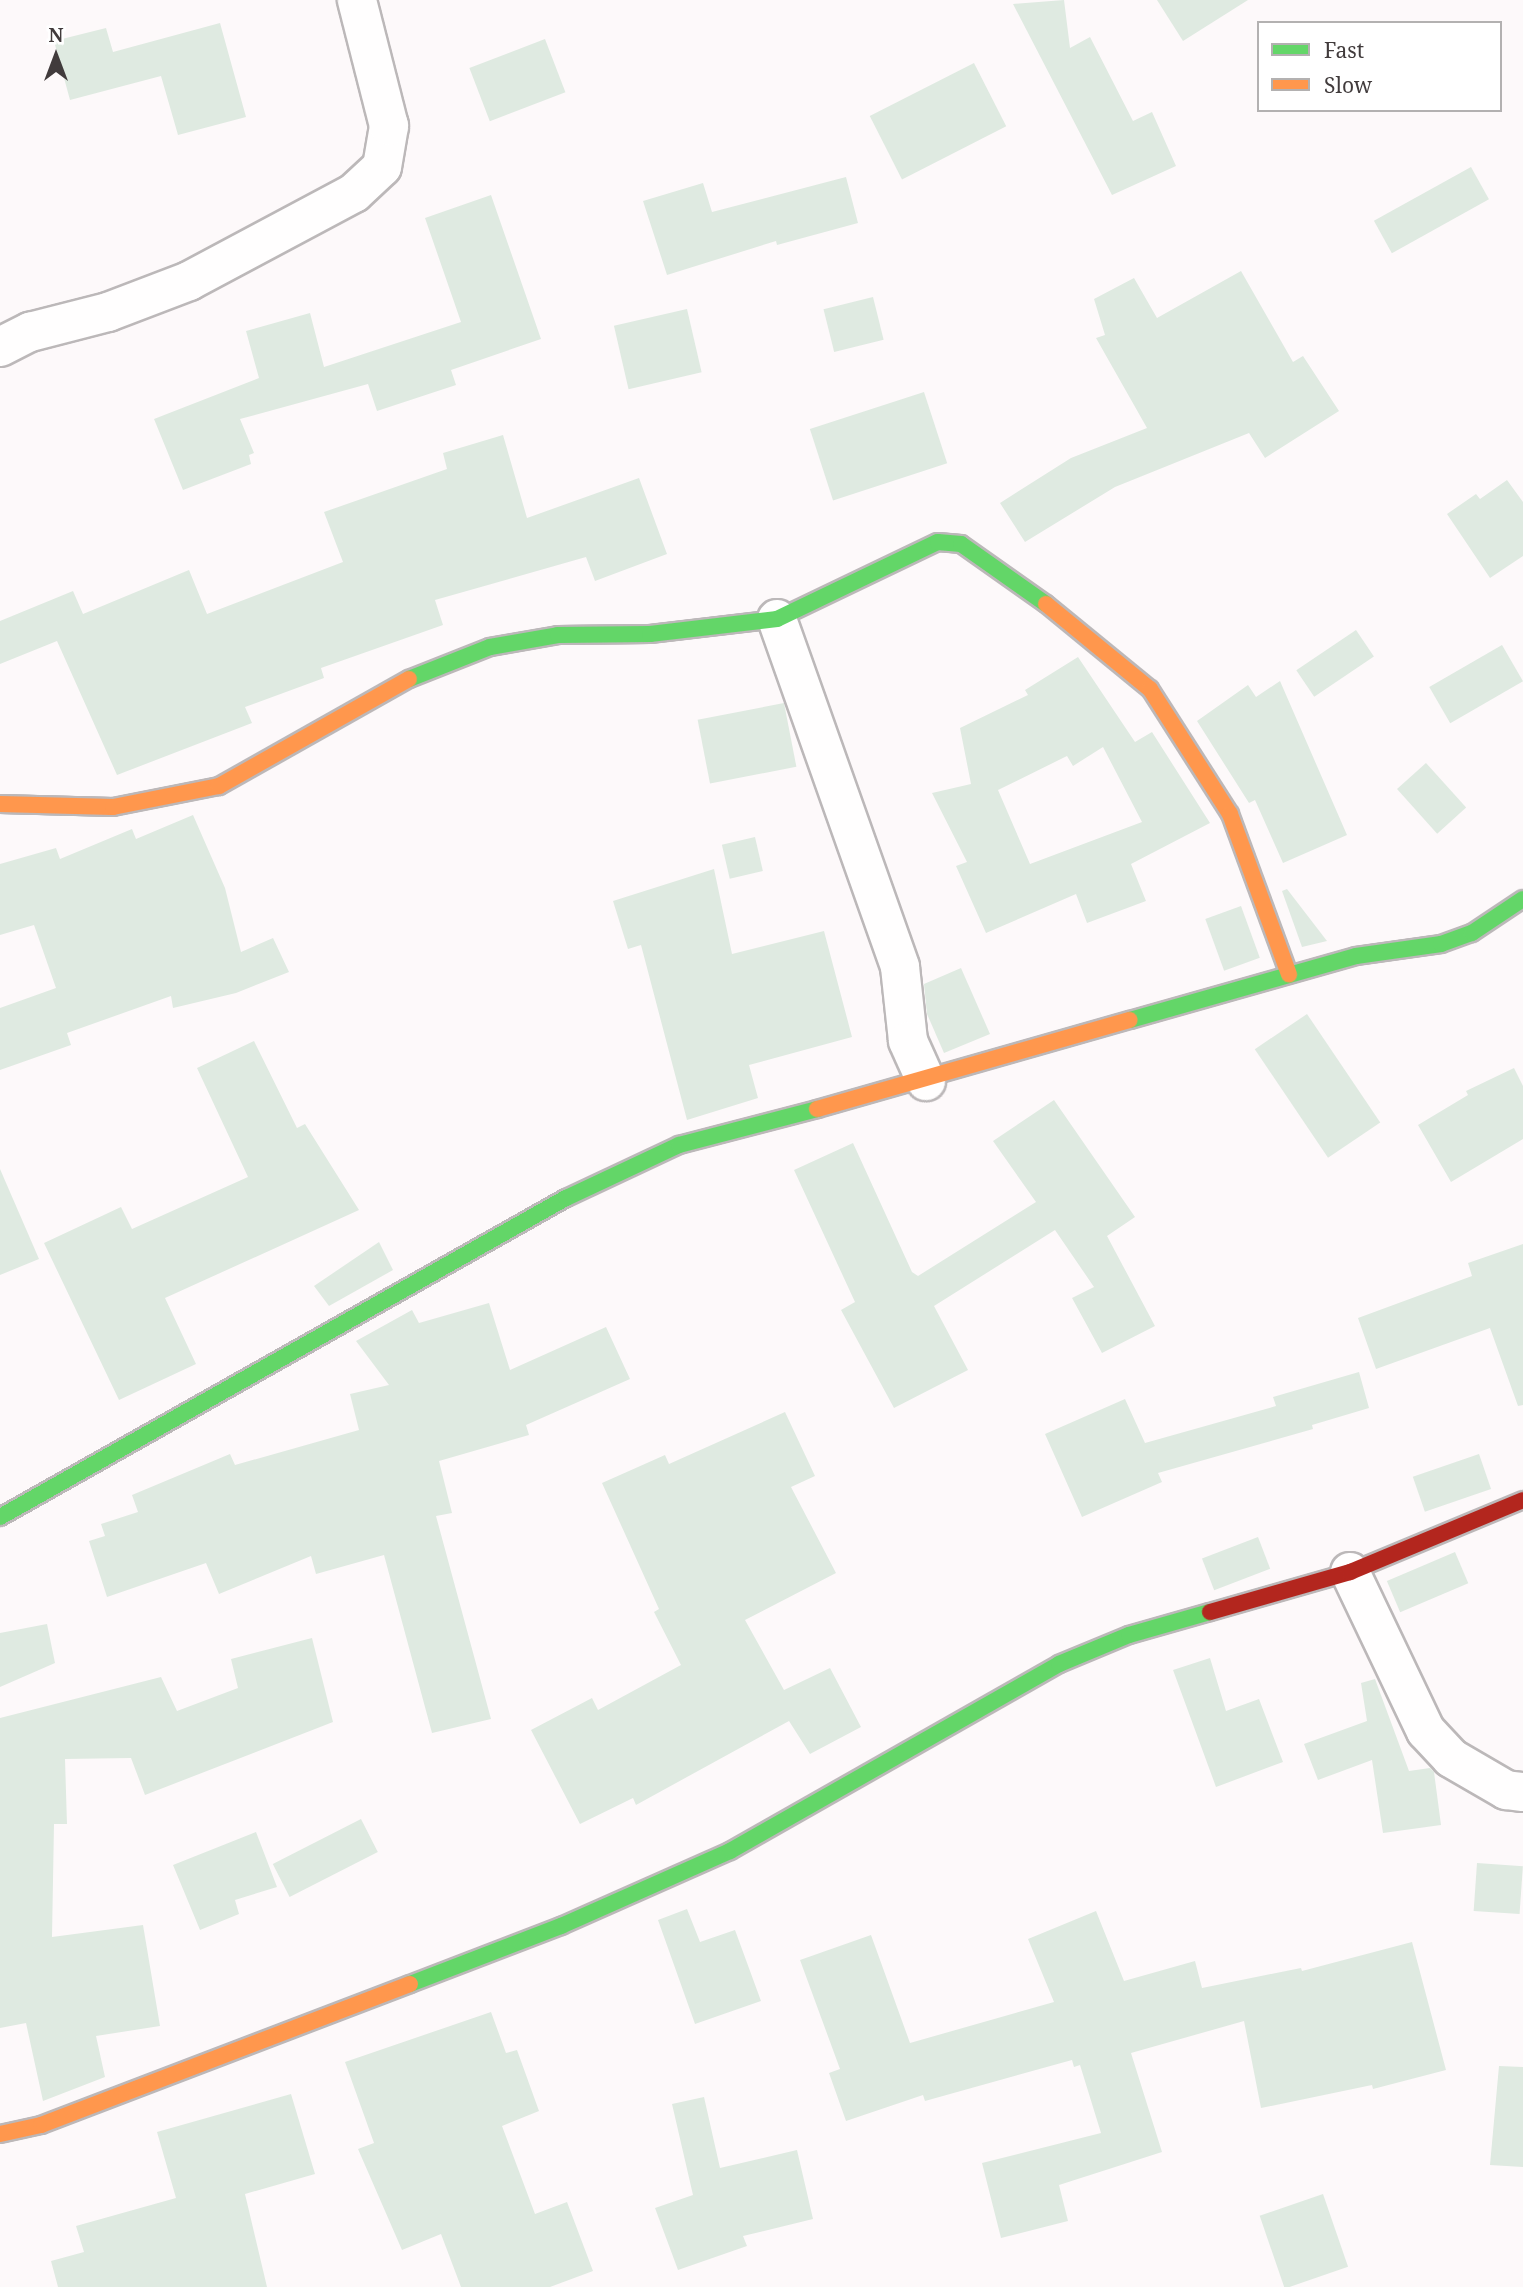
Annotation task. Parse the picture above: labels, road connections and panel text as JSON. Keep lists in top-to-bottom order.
{
  "legend": ["Fast", "Slow"],
  "north": "top"
}
